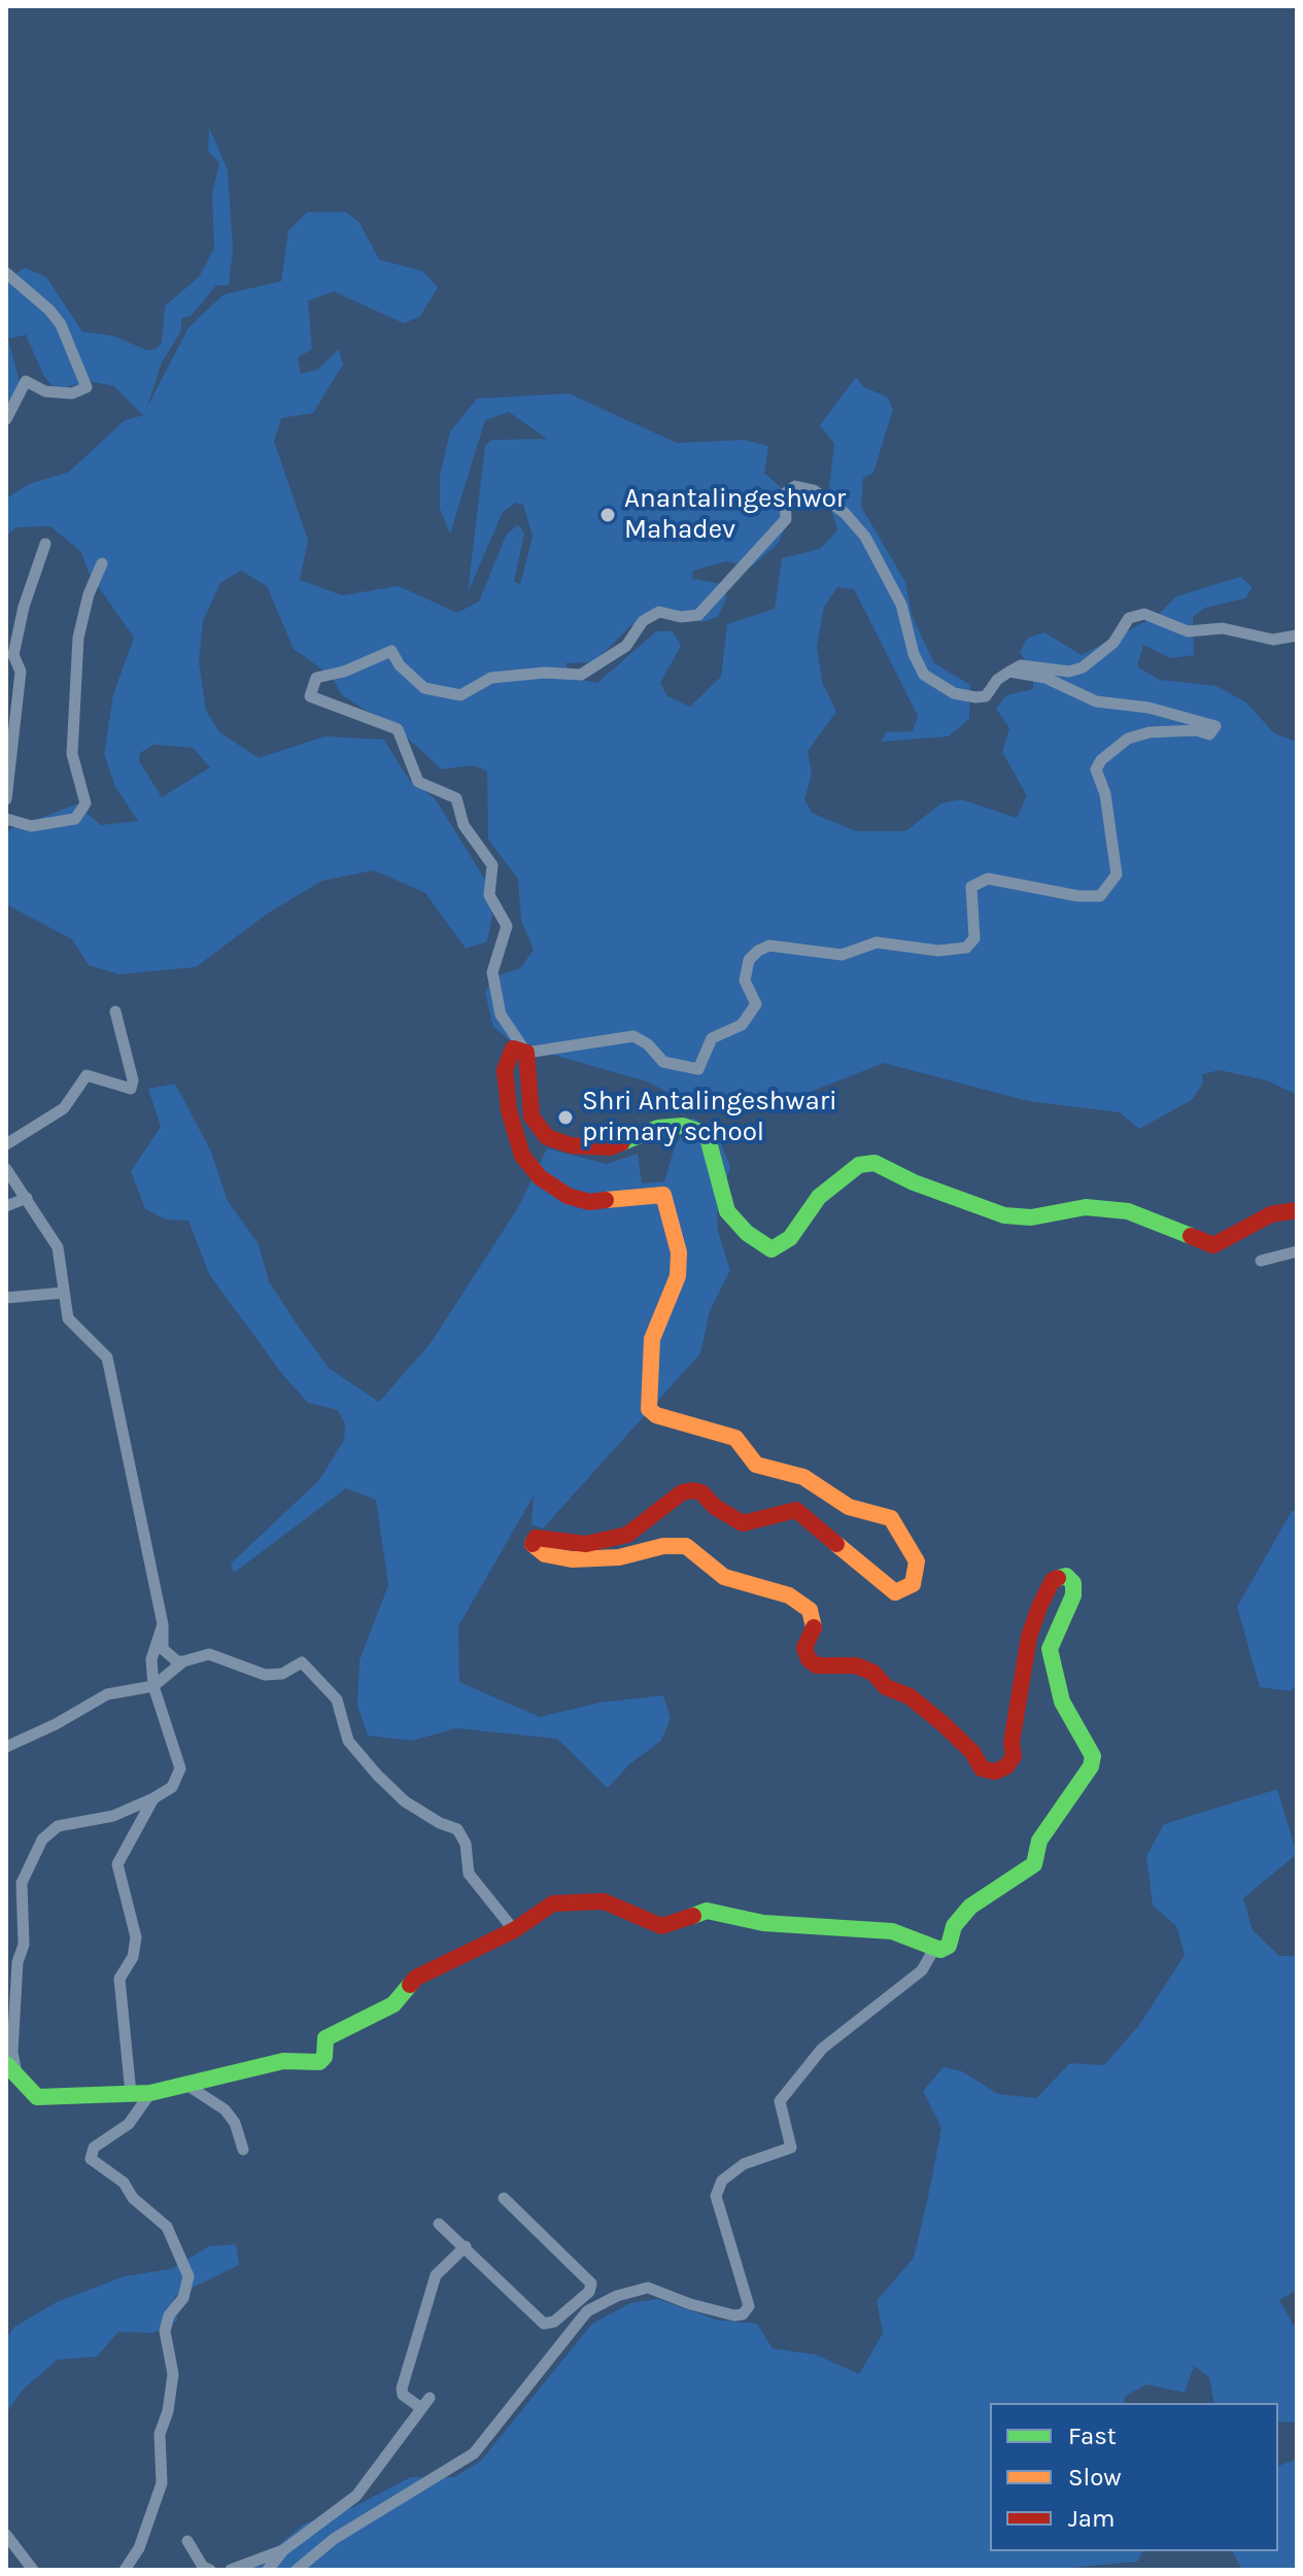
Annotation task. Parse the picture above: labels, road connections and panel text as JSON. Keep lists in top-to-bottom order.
{
  "places": ["Anantalingeshwor Mahadev", "Shri Antalingeshwari primary school"],
  "legend": ["Fast", "Slow", "Jam"]
}
